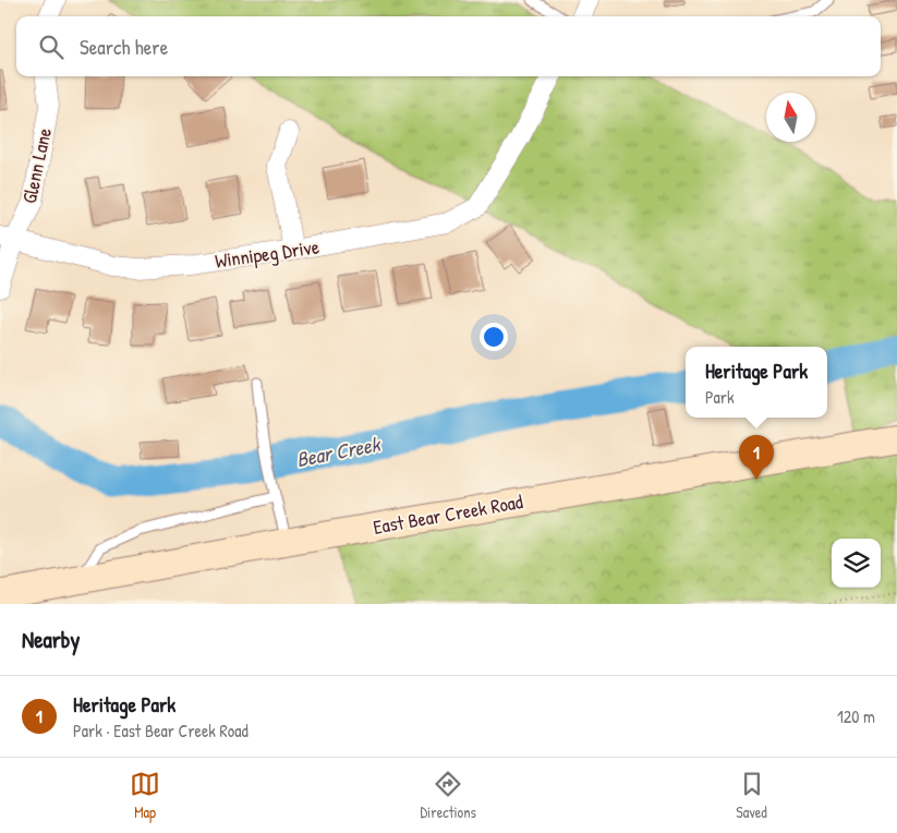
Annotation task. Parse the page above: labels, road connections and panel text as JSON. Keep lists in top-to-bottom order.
{
  "streets": {
    "main road": ["East Bear Creek Road"],
    "street": ["Glenn Lane", "Winnipeg Drive"]
  },
  "crossings": [
    ["Glenn Lane", "Winnipeg Drive"]
  ],
  "water": ["Bear Creek"],
  "north": "top",
  "page": {
    "search": "Search here",
    "popup": ["Heritage Park", "Park"],
    "pins": "1",
    "heading": "Nearby",
    "list": [
      {
        "mark": "1",
        "name": "Heritage Park",
        "note": "Park · East Bear Creek Road",
        "value": "120 m"
      }
    ],
    "nav": ["Map", "Directions", "Saved"]
  }
}
